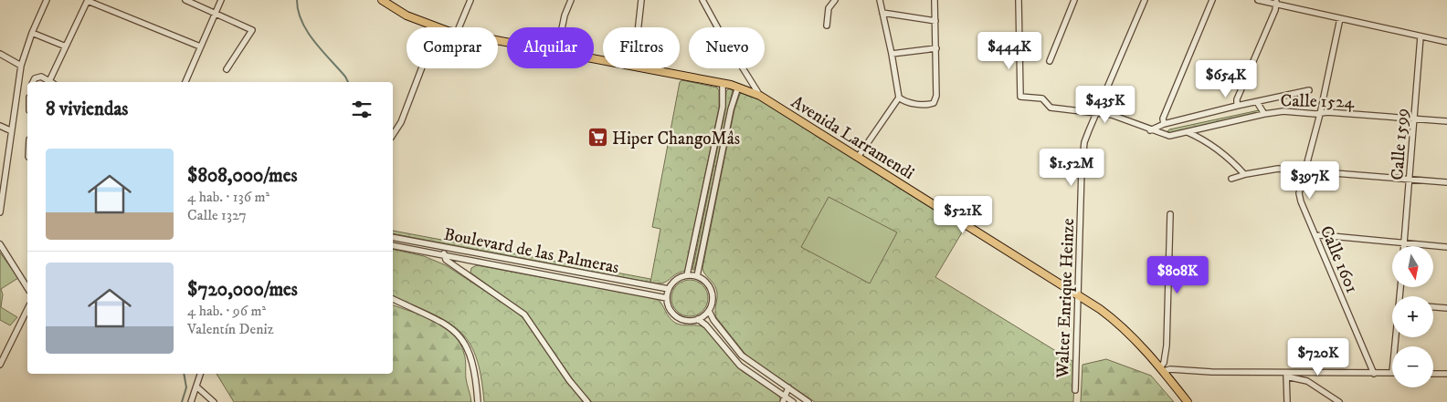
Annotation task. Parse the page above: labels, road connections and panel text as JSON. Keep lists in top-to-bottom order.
{
  "streets": {
    "main road": ["Avenida Larramendi"],
    "street": [
      "Calle 1524",
      "Calle 1599",
      "Boulevard de las Palmeras",
      "Calle 1601",
      "Walter Enrique Heinze"
    ]
  },
  "crossings": [
    ["Calle 1524", "Calle 1599"],
    ["Calle 1524", "Calle 1601"],
    ["Avenida Larramendi", "Walter Enrique Heinze"]
  ],
  "places": {
    "supermarket": ["Hiper ChangoMâs"]
  },
  "north": "bottom",
  "page": {
    "chip": [
      "Comprar",
      "Alquilar",
      "Filtros",
      "Nuevo"
    ],
    "price": [
      "$444K",
      "$654K",
      "$435K",
      "$1.52M",
      "$397K",
      "$521K",
      "$808K",
      "$720K"
    ],
    "heading": "8 viviendas",
    "list": [
      {
        "name": "$808,000/mes",
        "note": "4 hab. · 136 m² · Calle 1327"
      },
      {
        "name": "$720,000/mes",
        "note": "4 hab. · 96 m² · Valentín Deniz"
      }
    ],
    "map_buttons": ["+", "−"]
  }
}
